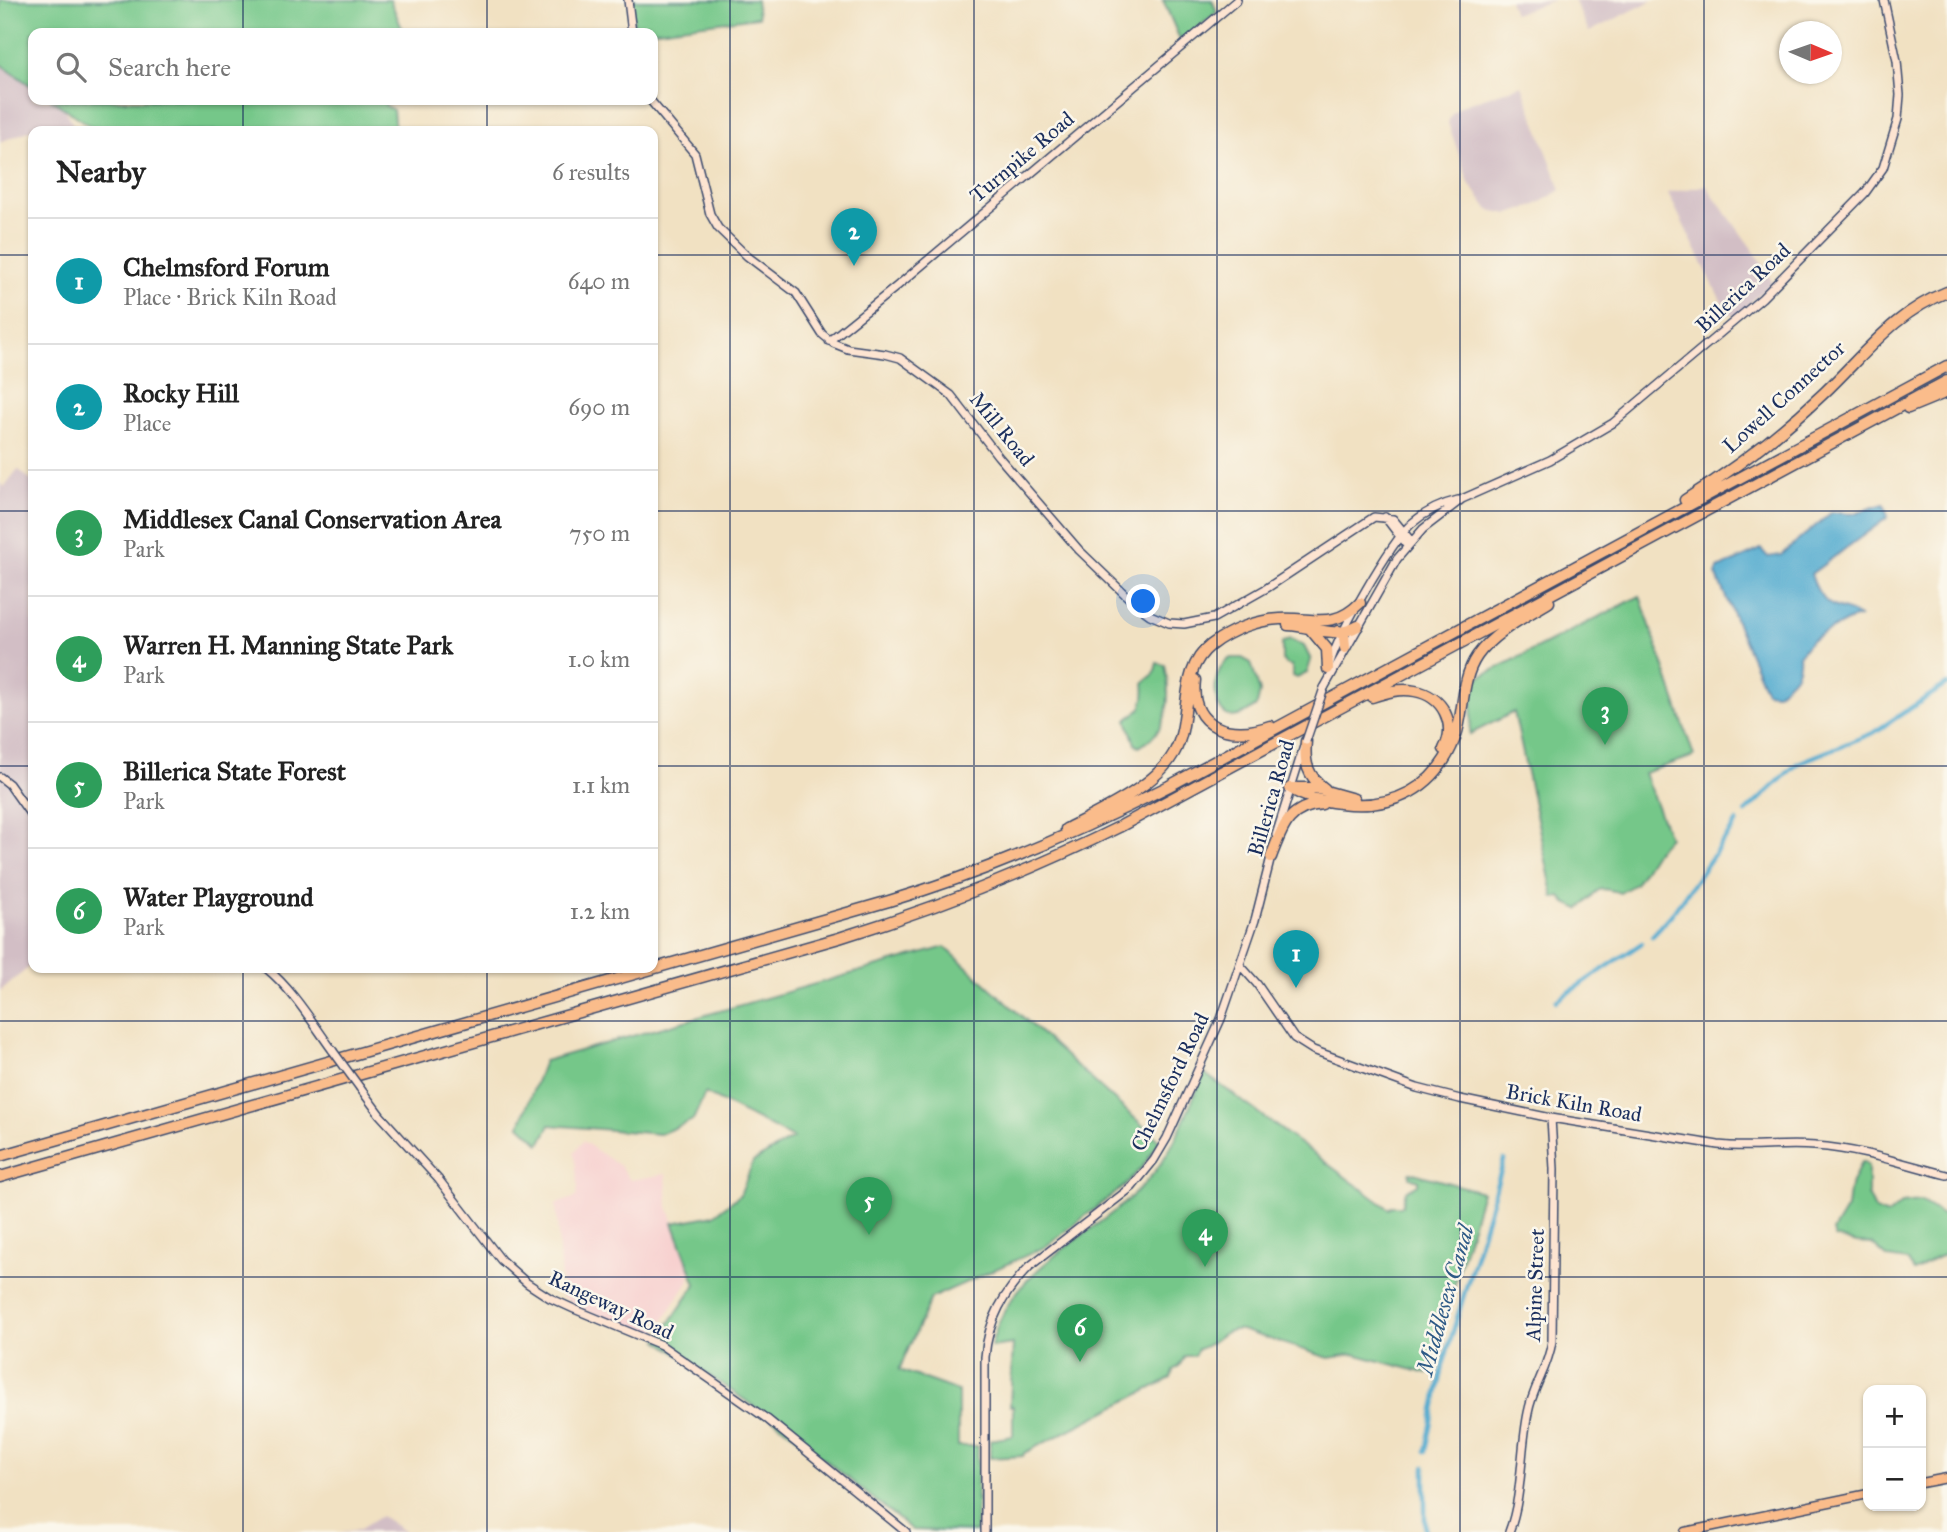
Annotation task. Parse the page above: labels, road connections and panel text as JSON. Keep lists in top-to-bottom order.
{
  "streets": {
    "highway": ["Lowell Connector"],
    "main road": [
      "Turnpike Road",
      "Billerica Road",
      "Mill Road",
      "Chelmsford Road",
      "Brick Kiln Road",
      "Alpine Street",
      "Rangeway Road"
    ]
  },
  "crossings": [
    ["Turnpike Road", "Mill Road"],
    ["Billerica Road", "Mill Road"],
    ["Billerica Road", "Chelmsford Road"],
    ["Chelmsford Road", "Brick Kiln Road"],
    ["Brick Kiln Road", "Alpine Street"]
  ],
  "water": ["Middlesex Canal"],
  "north": "right",
  "page": {
    "search": "Search here",
    "heading": ["Nearby", "6 results"],
    "pins": [
      "2",
      "3",
      "1",
      "5",
      "4",
      "6"
    ],
    "list": [
      {
        "mark": "1",
        "name": "Chelmsford Forum",
        "note": "Place · Brick Kiln Road",
        "value": "640 m"
      },
      {
        "mark": "2",
        "name": "Rocky Hill",
        "note": "Place",
        "value": "690 m"
      },
      {
        "mark": "3",
        "name": "Middlesex Canal Conservation Area",
        "note": "Park",
        "value": "750 m"
      },
      {
        "mark": "4",
        "name": "Warren H. Manning State Park",
        "note": "Park",
        "value": "1.0 km"
      },
      {
        "mark": "5",
        "name": "Billerica State Forest",
        "note": "Park",
        "value": "1.1 km"
      },
      {
        "mark": "6",
        "name": "Water Playground",
        "note": "Park",
        "value": "1.2 km"
      }
    ],
    "map_buttons": ["+", "−"]
  }
}
